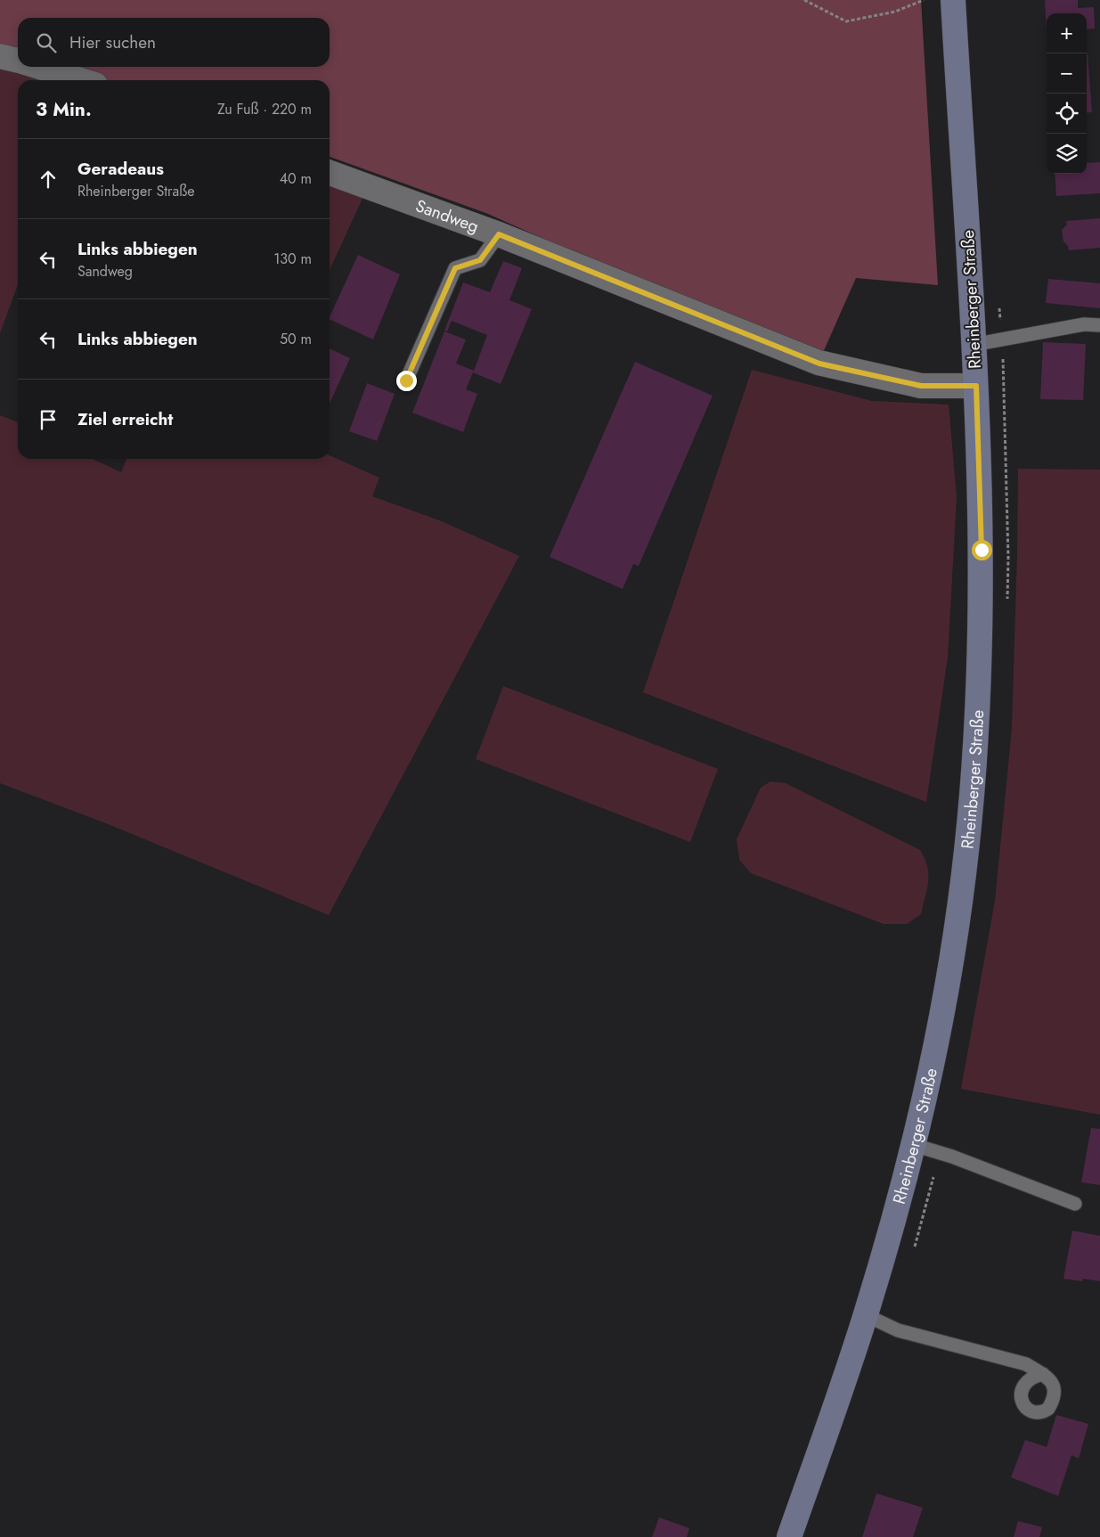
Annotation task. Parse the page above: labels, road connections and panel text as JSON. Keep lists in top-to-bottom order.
{
  "streets": {
    "main road": ["Rheinberger Straße"],
    "street": ["Sandweg"]
  },
  "crossings": [
    ["Sandweg", "Rheinberger Straße"]
  ],
  "page": {
    "map_buttons": ["+", "−"],
    "search": "Hier suchen",
    "heading": ["3 Min.", "Zu Fuß · 220 m"],
    "list": [
      ["Geradeaus", "Rheinberger Straße", "40 m"],
      ["Links abbiegen", "Sandweg", "130 m"],
      ["Links abbiegen", "50 m"],
      "Ziel erreicht"
    ]
  }
}
